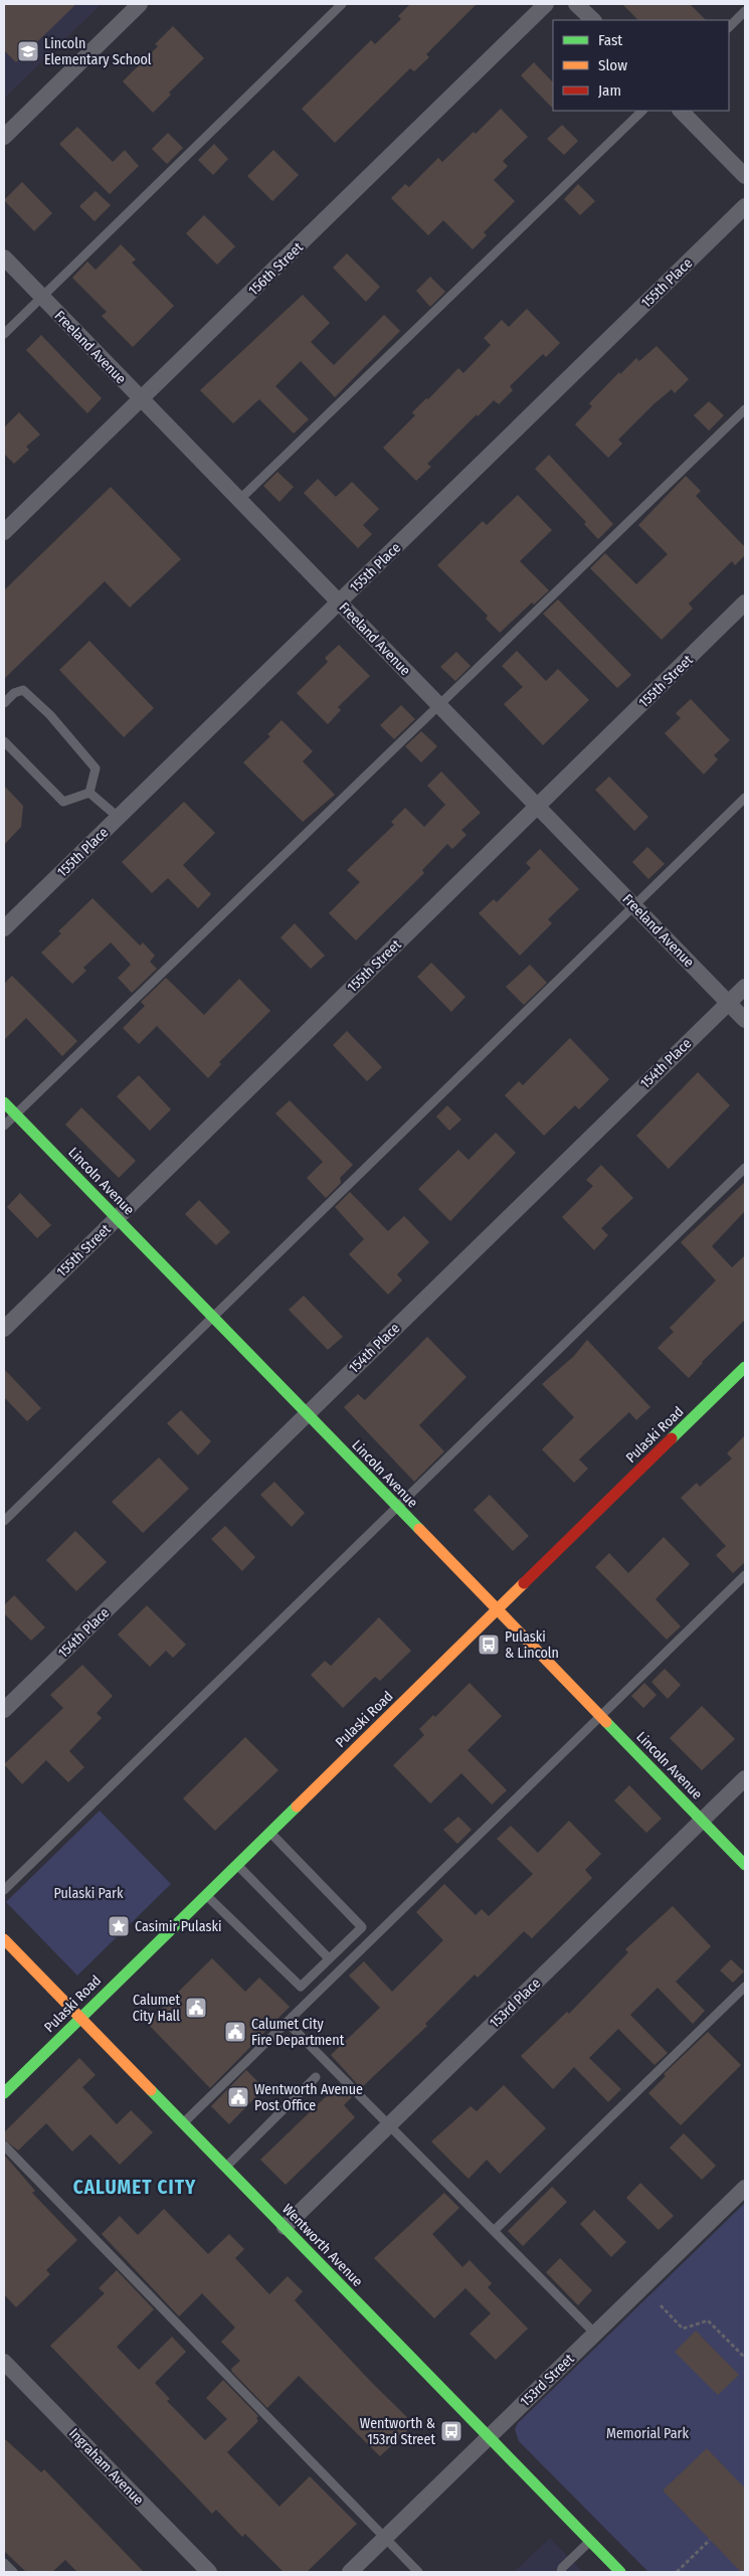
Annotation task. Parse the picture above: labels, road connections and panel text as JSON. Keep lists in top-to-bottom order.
{
  "streets": {
    "street": [
      "156th Street",
      "155th Place",
      "Freeland Avenue",
      "155th Street",
      "154th Place",
      "Lincoln Avenue",
      "Pulaski Road",
      "153rd Place",
      "Wentworth Avenue",
      "153rd Street",
      "Ingraham Avenue"
    ]
  },
  "crossings": [
    ["156th Street", "Freeland Avenue"],
    ["155th Place", "Freeland Avenue"],
    ["Freeland Avenue", "155th Street"],
    ["Freeland Avenue", "154th Place"],
    ["155th Street", "Lincoln Avenue"],
    ["154th Place", "Lincoln Avenue"],
    ["Lincoln Avenue", "Pulaski Road"],
    ["Lincoln Avenue", "153rd Place"],
    ["Pulaski Road", "Wentworth Avenue"],
    ["153rd Place", "Wentworth Avenue"],
    ["Wentworth Avenue", "153rd Street"]
  ],
  "districts": ["CALUMET CITY"],
  "parks": ["Pulaski Park", "Memorial Park"],
  "places": {
    "school or university": ["Lincoln Elementary School"],
    "bus stop": ["Pulaski & Lincoln", "Wentworth & 153rd Street"],
    "place": ["Casimir Pulaski"],
    "public building": ["Calumet City Hall", "Calumet City Fire Department", "Wentworth Avenue Post Office"]
  },
  "legend": ["Fast", "Slow", "Jam"]
}
